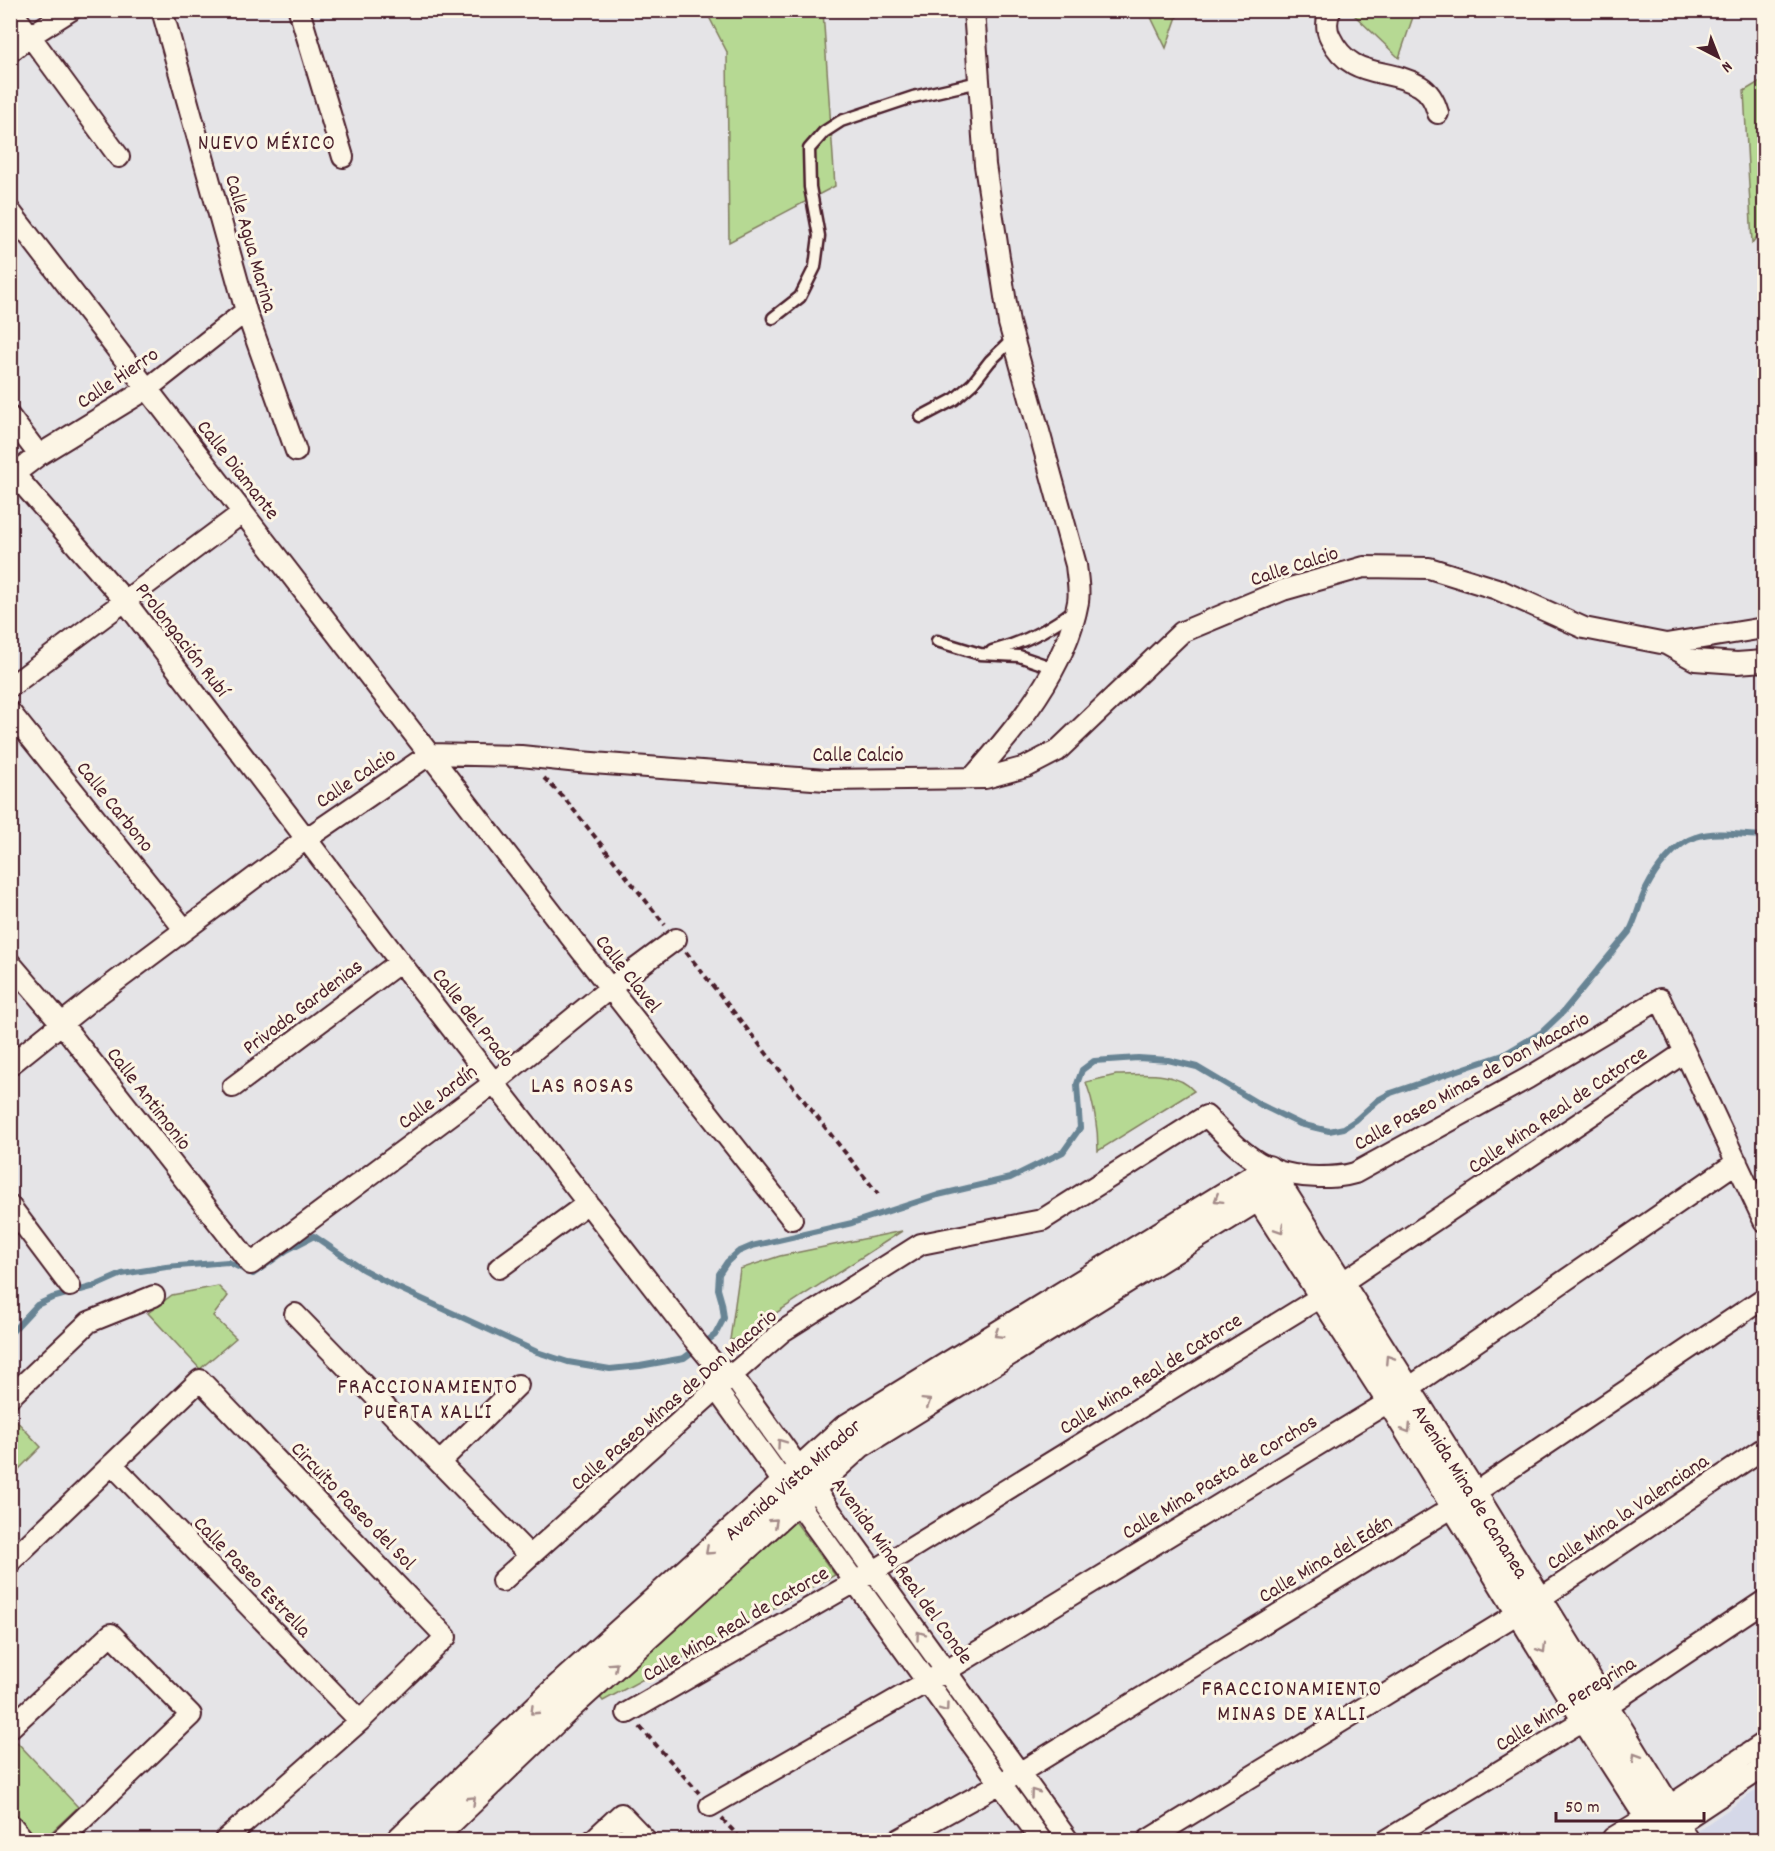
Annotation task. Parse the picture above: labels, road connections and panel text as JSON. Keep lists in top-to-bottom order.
{
  "streets": {
    "street": [
      "Calle Agua Marina",
      "Calle Hierro",
      "Calle Diamante",
      "Calle Calcio",
      "Prolongación Rubí",
      "Calle Carbono",
      "Calle Clavel",
      "Privada Gardenias",
      "Calle del Prado",
      "Calle Paseo Minas de Don Macario",
      "Calle Jardín",
      "Calle Antimonio",
      "Calle Mina Real de Catorce",
      "Calle Mina Pasta de Corchos",
      "Avenida Vista Mirador",
      "Avenida Mina de Cananea",
      "Circuito Paseo del Sol",
      "Calle Mina la Valenciana",
      "Calle Mina del Edén",
      "Avenida Mina Real del Conde",
      "Calle Paseo Estrella",
      "Calle Mina Peregrina"
    ]
  },
  "crossings": [
    ["Calle Agua Marina", "Calle Hierro"],
    ["Calle Hierro", "Calle Diamante"],
    ["Calle Hierro", "Prolongación Rubí"],
    ["Calle Diamante", "Calle Calcio"],
    ["Calle Diamante", "Calle Clavel"],
    ["Calle Calcio", "Prolongación Rubí"],
    ["Calle Calcio", "Calle Carbono"],
    ["Calle Calcio", "Calle Clavel"],
    ["Calle Calcio", "Calle del Prado"],
    ["Calle Calcio", "Calle Antimonio"],
    ["Prolongación Rubí", "Calle del Prado"],
    ["Calle Clavel", "Calle Jardín"],
    ["Privada Gardenias", "Calle del Prado"],
    ["Calle del Prado", "Calle Paseo Minas de Don Macario"],
    ["Calle del Prado", "Calle Jardín"],
    ["Calle del Prado", "Avenida Mina Real del Conde"],
    ["Calle Paseo Minas de Don Macario", "Calle Mina Real de Catorce"],
    ["Calle Paseo Minas de Don Macario", "Avenida Vista Mirador"],
    ["Calle Paseo Minas de Don Macario", "Avenida Mina de Cananea"],
    ["Calle Paseo Minas de Don Macario", "Avenida Mina Real del Conde"],
    ["Calle Jardín", "Calle Antimonio"],
    ["Calle Mina Real de Catorce", "Avenida Mina de Cananea"],
    ["Calle Mina Real de Catorce", "Avenida Mina Real del Conde"],
    ["Calle Mina Pasta de Corchos", "Avenida Mina de Cananea"],
    ["Calle Mina Pasta de Corchos", "Avenida Mina Real del Conde"],
    ["Avenida Vista Mirador", "Avenida Mina de Cananea"],
    ["Avenida Vista Mirador", "Avenida Mina Real del Conde"],
    ["Avenida Mina de Cananea", "Calle Mina la Valenciana"],
    ["Avenida Mina de Cananea", "Calle Mina del Edén"],
    ["Avenida Mina de Cananea", "Calle Mina Peregrina"],
    ["Circuito Paseo del Sol", "Calle Paseo Estrella"],
    ["Calle Mina del Edén", "Avenida Mina Real del Conde"]
  ],
  "districts": [
    "NUEVO MÉXICO",
    "LAS ROSAS",
    "FRACCIONAMIENTO PUERTA XALLI",
    "FRACCIONAMIENTO MINAS DE XALLI"
  ],
  "scale_bar": "50 m",
  "north": "bottom right"
}
